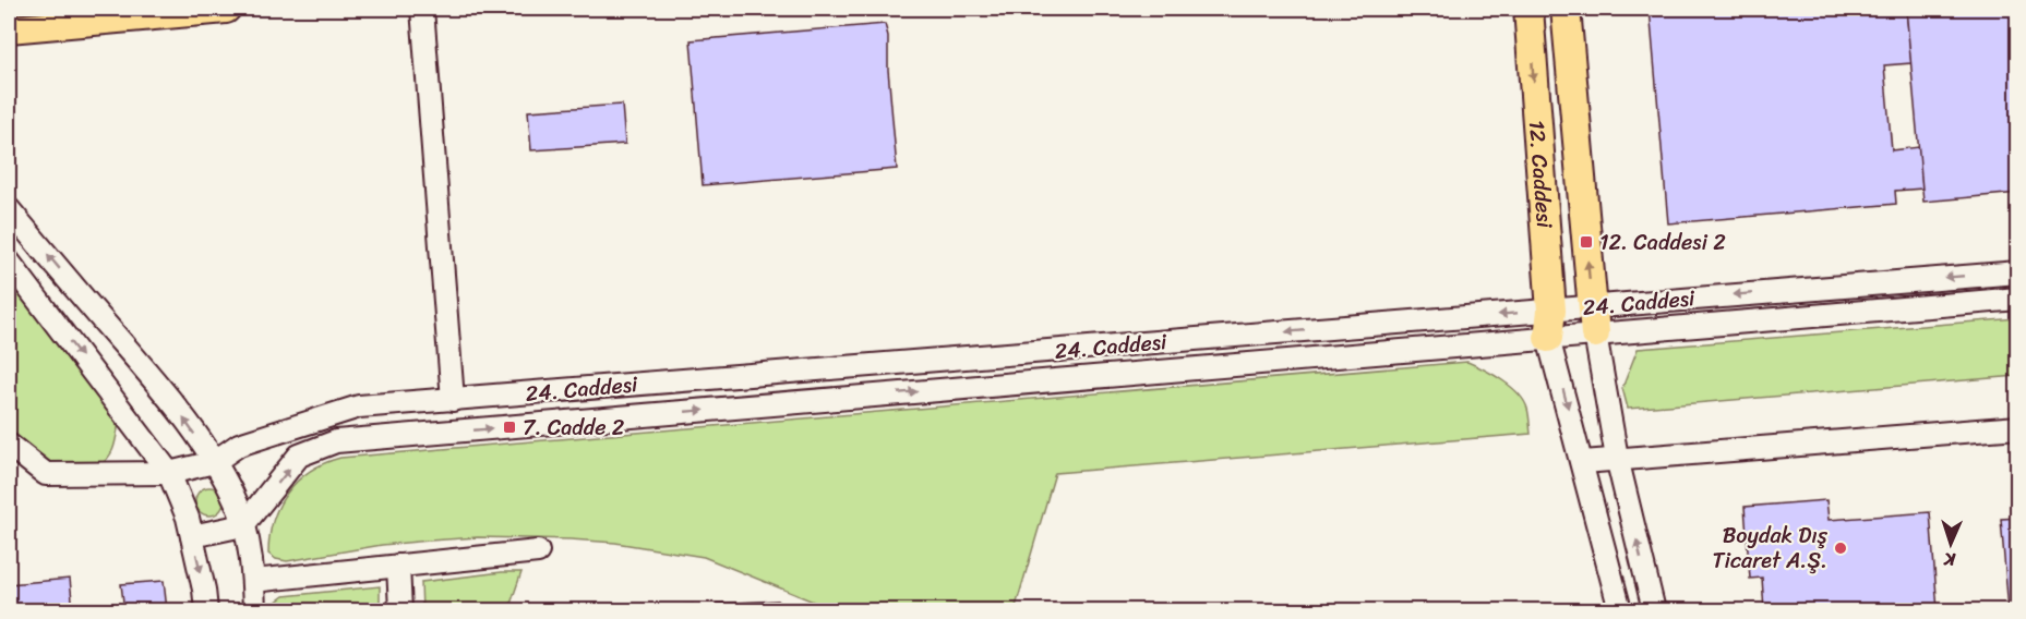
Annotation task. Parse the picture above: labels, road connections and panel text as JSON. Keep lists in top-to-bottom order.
{
  "streets": {
    "main road": ["12. Caddesi"],
    "street": ["24. Caddesi"]
  },
  "crossings": [
    ["12. Caddesi", "24. Caddesi"]
  ],
  "places": {
    "transit": ["12. Caddesi 2", "7. Cadde 2"],
    "other": ["Boydak Dış Ticaret A.Ş."]
  },
  "north": "bottom"
}
